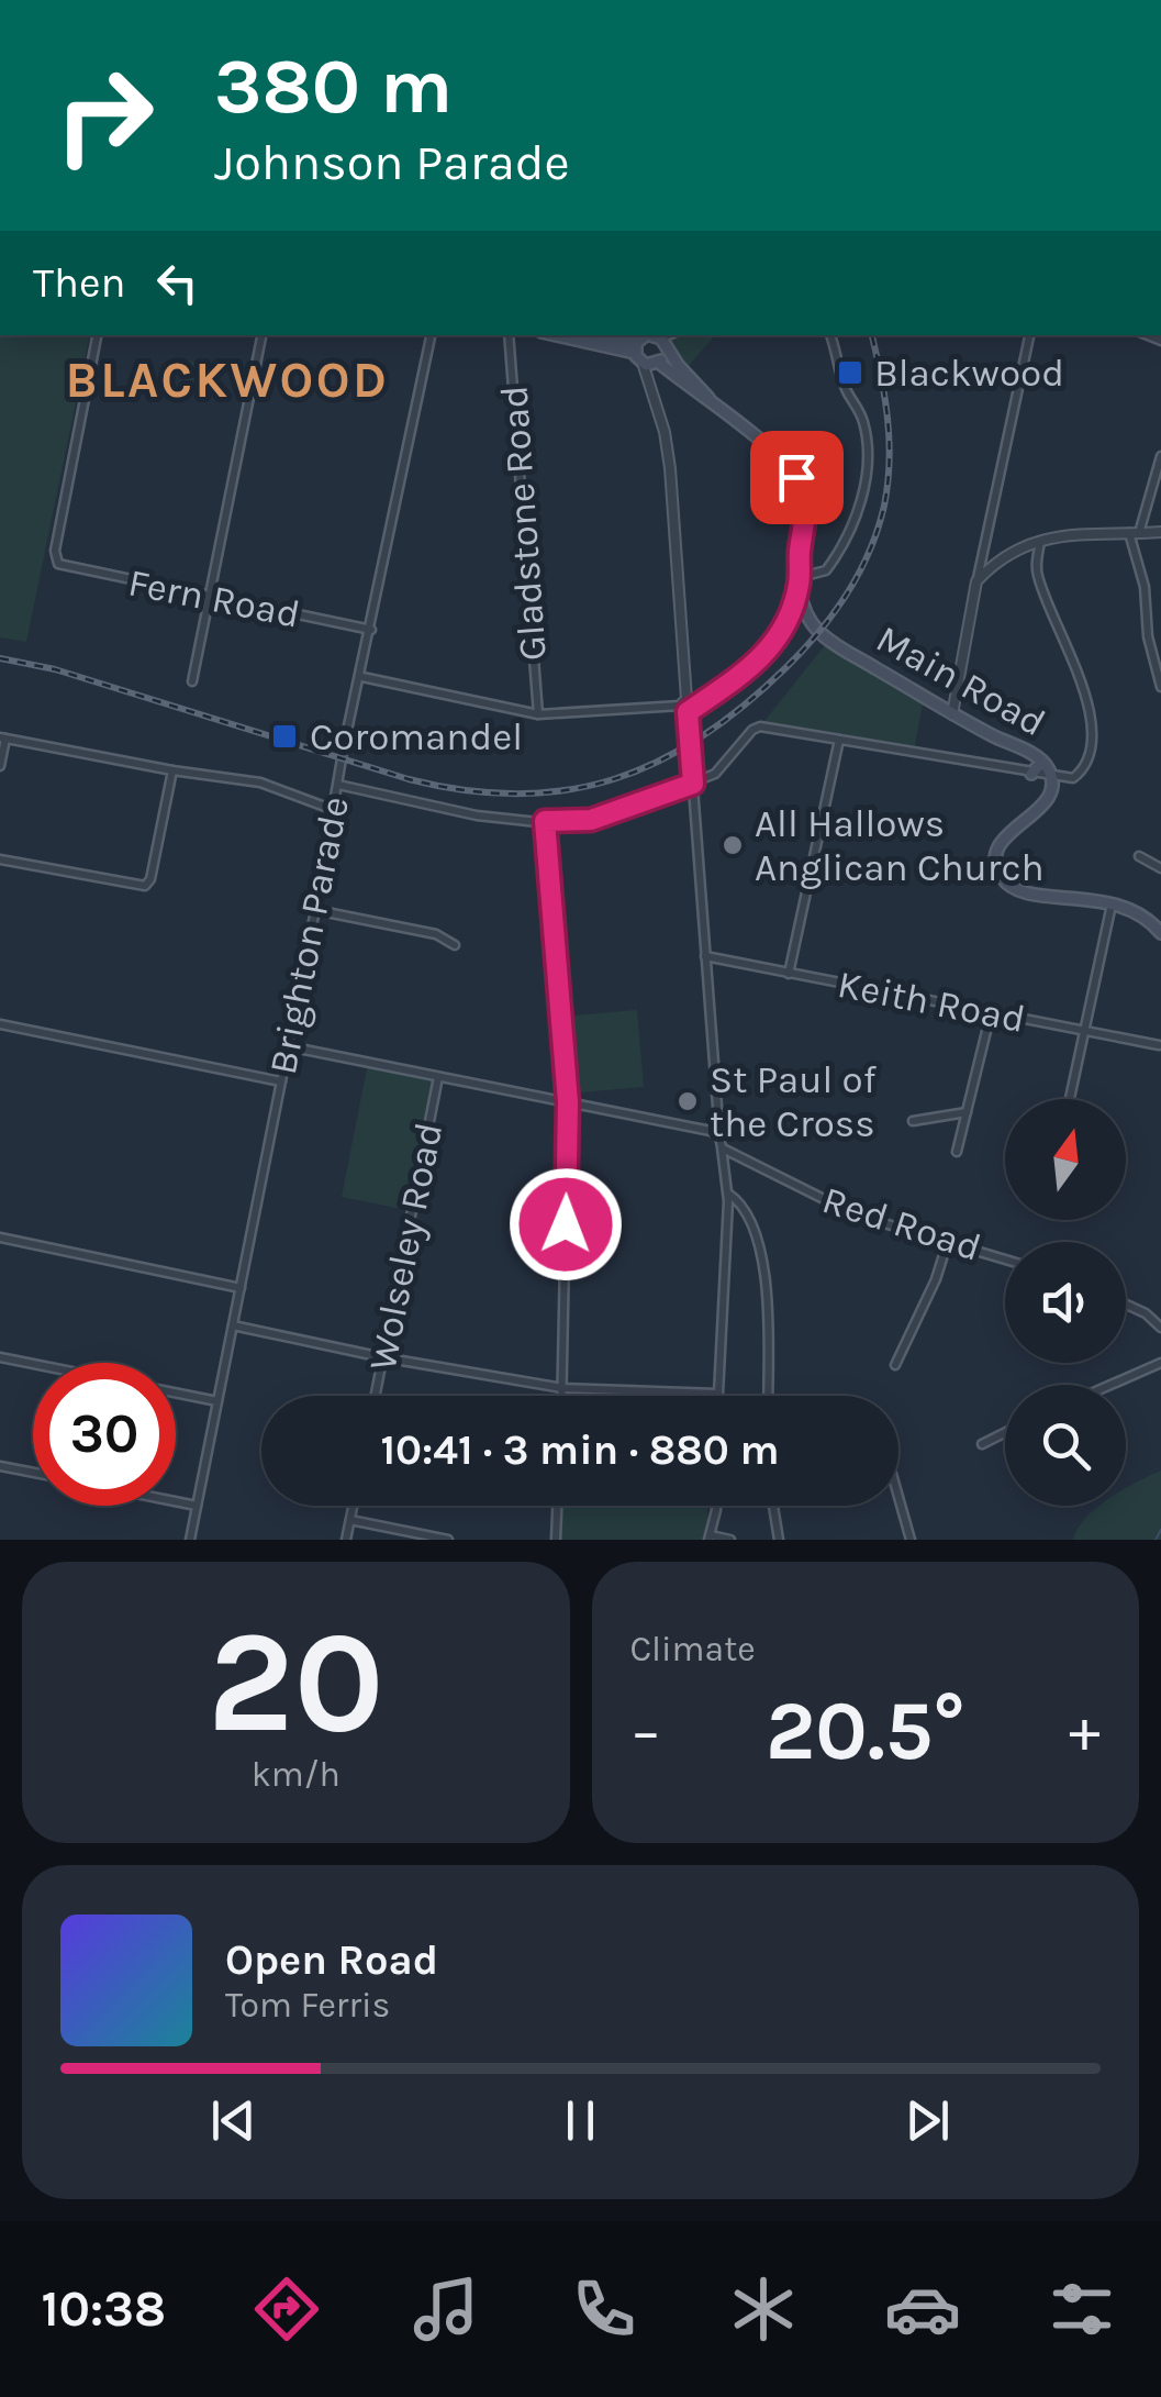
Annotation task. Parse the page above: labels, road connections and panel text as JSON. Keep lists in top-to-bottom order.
{
  "streets": {
    "main road": ["Main Road"],
    "street": [
      "Gladstone Road",
      "Fern Road",
      "Brighton Parade",
      "Keith Road",
      "Red Road",
      "Wolseley Road"
    ]
  },
  "crossings": [
    ["Fern Road", "Brighton Parade"]
  ],
  "districts": ["BLACKWOOD"],
  "places": {
    "transit": ["Blackwood", "Coromandel"],
    "other": ["All Hallows Anglican Church", "St Paul of the Cross"]
  },
  "north": "top",
  "page": {
    "turn": ["380 m", "Johnson Parade"],
    "then": "Then",
    "limit": "30",
    "trip": "10:41 · 3 min · 880 m",
    "tile": [
      ["20", "km/h"],
      "Climate"
    ],
    "heat": ["−", "20.5°", "+"],
    "song": ["Open Road", "Tom Ferris"],
    "tabs": "10:38"
  }
}
